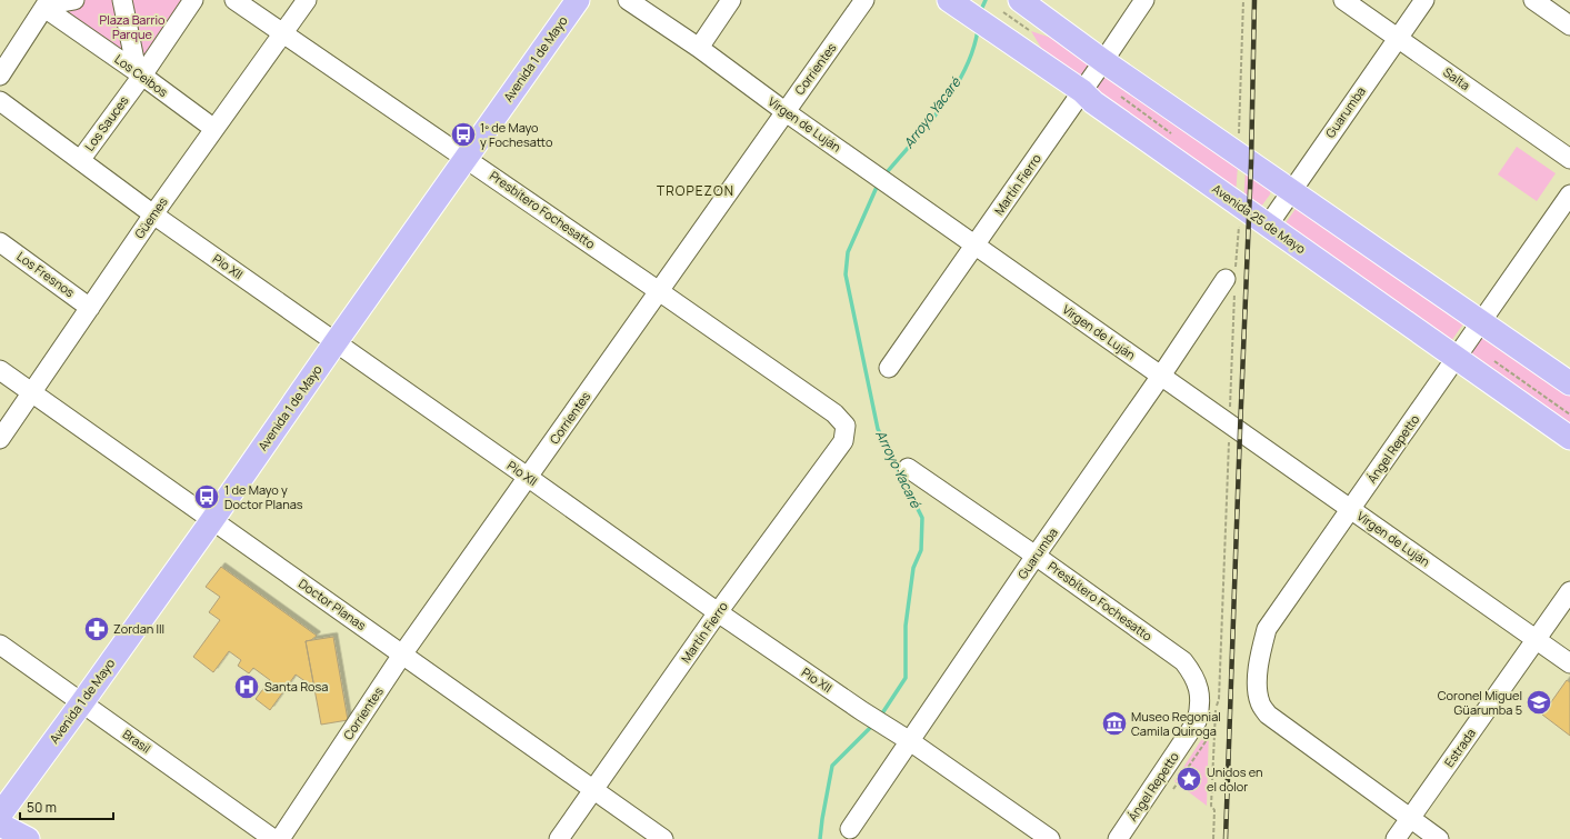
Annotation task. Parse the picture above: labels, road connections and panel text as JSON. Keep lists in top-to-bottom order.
{
  "streets": {
    "main road": ["Avenida 1 de Mayo", "Avenida 25 de Mayo"],
    "street": [
      "Corrientes",
      "Los Ceibos",
      "Salta",
      "Guarumba",
      "Los Sauces",
      "Virgen de Luján",
      "Martín Fierro",
      "Presbítero Fochesatto",
      "Güemes",
      "Pio XII",
      "Los Fresnos",
      "Ángel Repetto",
      "Doctor Planas",
      "Brasil",
      "Estrada"
    ]
  },
  "crossings": [
    ["Avenida 1 de Mayo", "Presbítero Fochesatto"],
    ["Avenida 1 de Mayo", "Pio XII"],
    ["Avenida 1 de Mayo", "Doctor Planas"],
    ["Avenida 1 de Mayo", "Brasil"],
    ["Corrientes", "Virgen de Luján"],
    ["Corrientes", "Presbítero Fochesatto"],
    ["Corrientes", "Pio XII"],
    ["Corrientes", "Doctor Planas"],
    ["Los Ceibos", "Los Sauces"],
    ["Los Ceibos", "Güemes"],
    ["Salta", "Guarumba"],
    ["Guarumba", "Virgen de Luján"],
    ["Guarumba", "Presbítero Fochesatto"],
    ["Guarumba", "Avenida 25 de Mayo"],
    ["Guarumba", "Pio XII"],
    ["Los Sauces", "Pio XII"],
    ["Virgen de Luján", "Martín Fierro"],
    ["Virgen de Luján", "Ángel Repetto"],
    ["Virgen de Luján", "Estrada"],
    ["Martín Fierro", "Presbítero Fochesatto"],
    ["Martín Fierro", "Avenida 25 de Mayo"],
    ["Martín Fierro", "Pio XII"],
    ["Martín Fierro", "Doctor Planas"],
    ["Presbítero Fochesatto", "Güemes"],
    ["Presbítero Fochesatto", "Ángel Repetto"],
    ["Güemes", "Pio XII"],
    ["Güemes", "Los Fresnos"],
    ["Güemes", "Doctor Planas"],
    ["Avenida 25 de Mayo", "Ángel Repetto"],
    ["Ángel Repetto", "Estrada"]
  ],
  "districts": ["TROPEZON"],
  "water": ["Arroyo Yacaré"],
  "parks": ["Plaza Barrio Parque"],
  "places": {
    "bus stop": ["1º de Mayo y Fochesatto", "1 de Mayo y Doctor Planas"],
    "pharmacy": ["Zordan III"],
    "hospital": ["Santa Rosa"],
    "school or university": ["Coronel Miguel Güarumba 5"],
    "museum": ["Museo Regonial Camila Quiroga"],
    "place": ["Unidos en el dolor"]
  },
  "scale_bar": "50 m"
}
